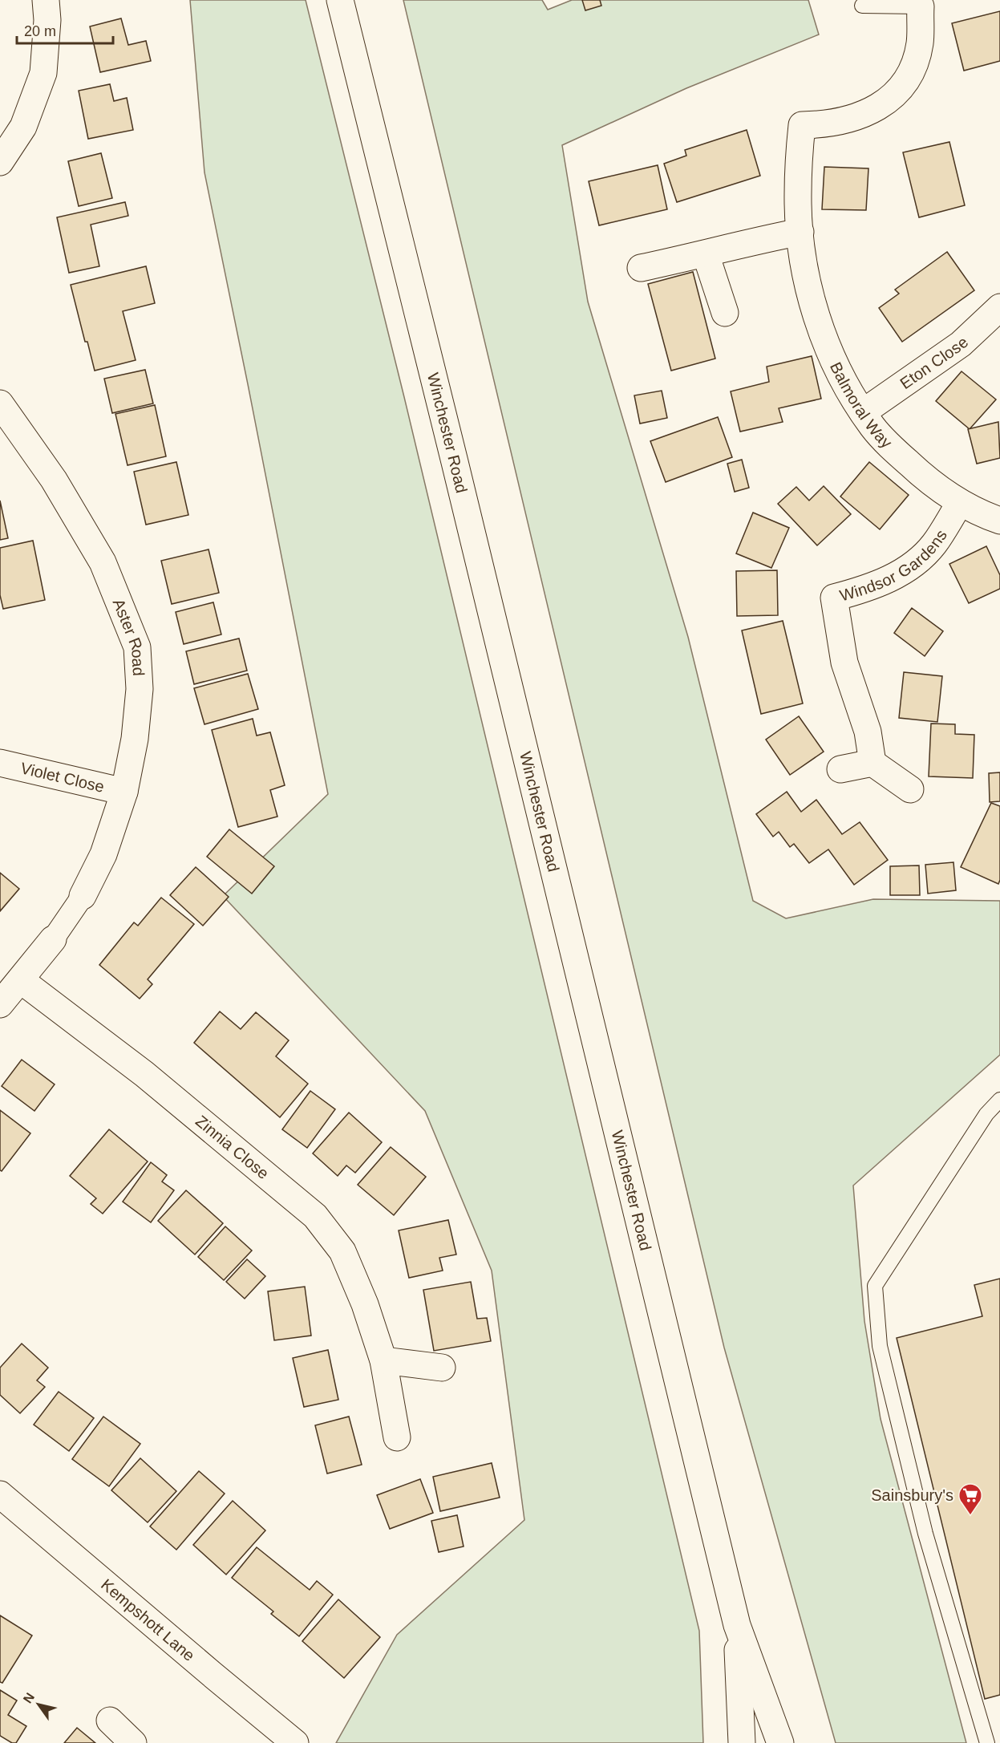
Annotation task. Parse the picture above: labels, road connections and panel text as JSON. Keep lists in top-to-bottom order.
{
  "streets": {
    "street": [
      "Eton Close",
      "Balmoral Way",
      "Winchester Road",
      "Windsor Gardens",
      "Aster Road",
      "Violet Close",
      "Zinnia Close",
      "Kempshott Lane"
    ]
  },
  "crossings": [
    ["Eton Close", "Balmoral Way"],
    ["Balmoral Way", "Windsor Gardens"],
    ["Aster Road", "Violet Close"]
  ],
  "places": {
    "supermarket": ["Sainsbury's"]
  },
  "scale_bar": "20 m",
  "north": "top left"
}
